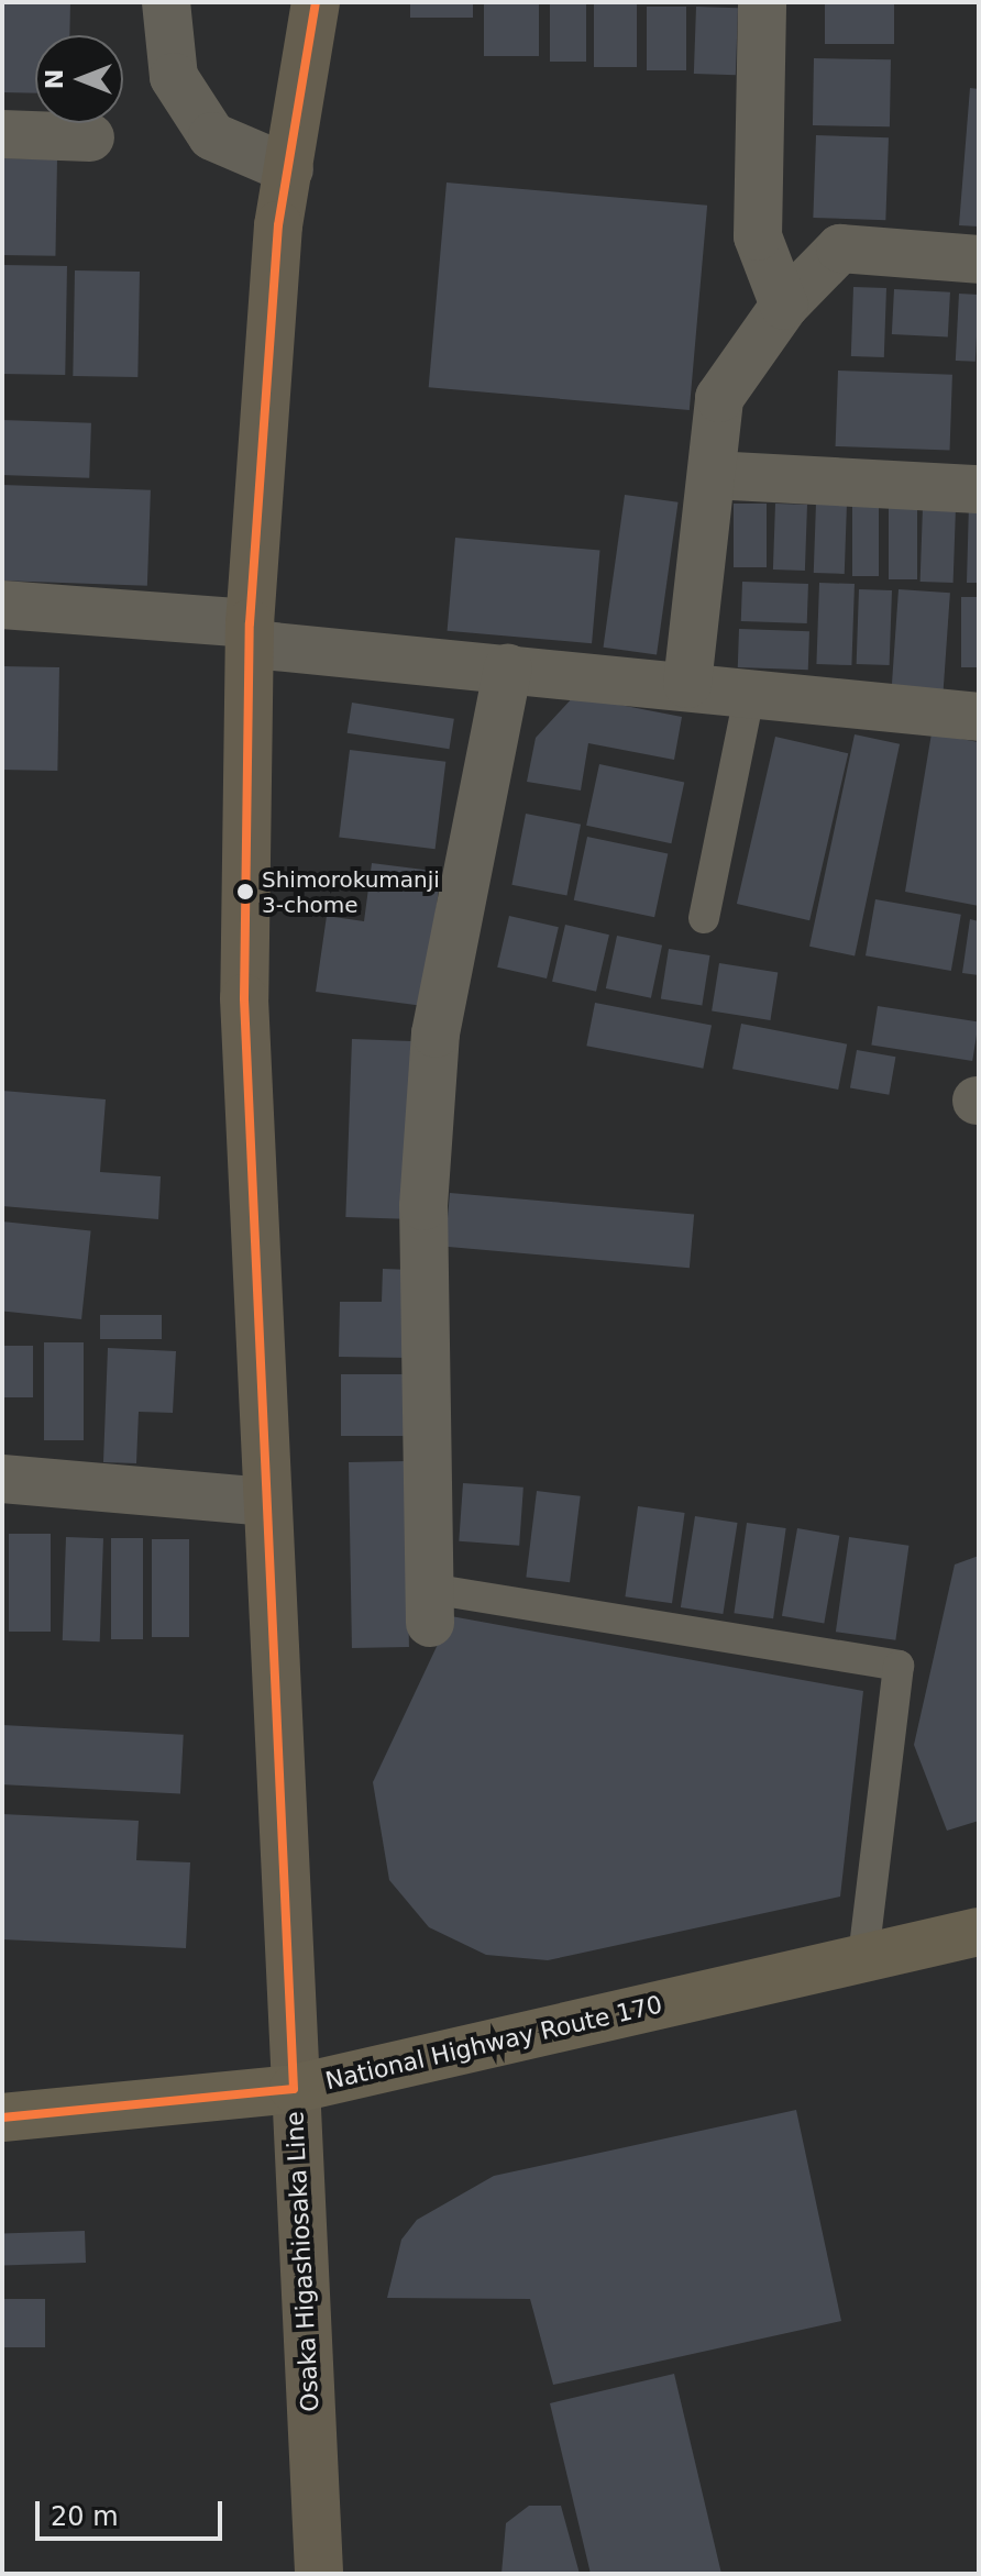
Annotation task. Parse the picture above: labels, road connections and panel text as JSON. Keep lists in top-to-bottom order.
{
  "streets": {
    "highway": ["National Highway Route 170"],
    "main road": ["Osaka Higashiosaka Line"]
  },
  "crossings": [
    ["National Highway Route 170", "Osaka Higashiosaka Line"]
  ],
  "places": ["Shimorokumanji 3-chome"],
  "lines": ["transit line 20"],
  "scale_bar": "20 m",
  "north": "left"
}
